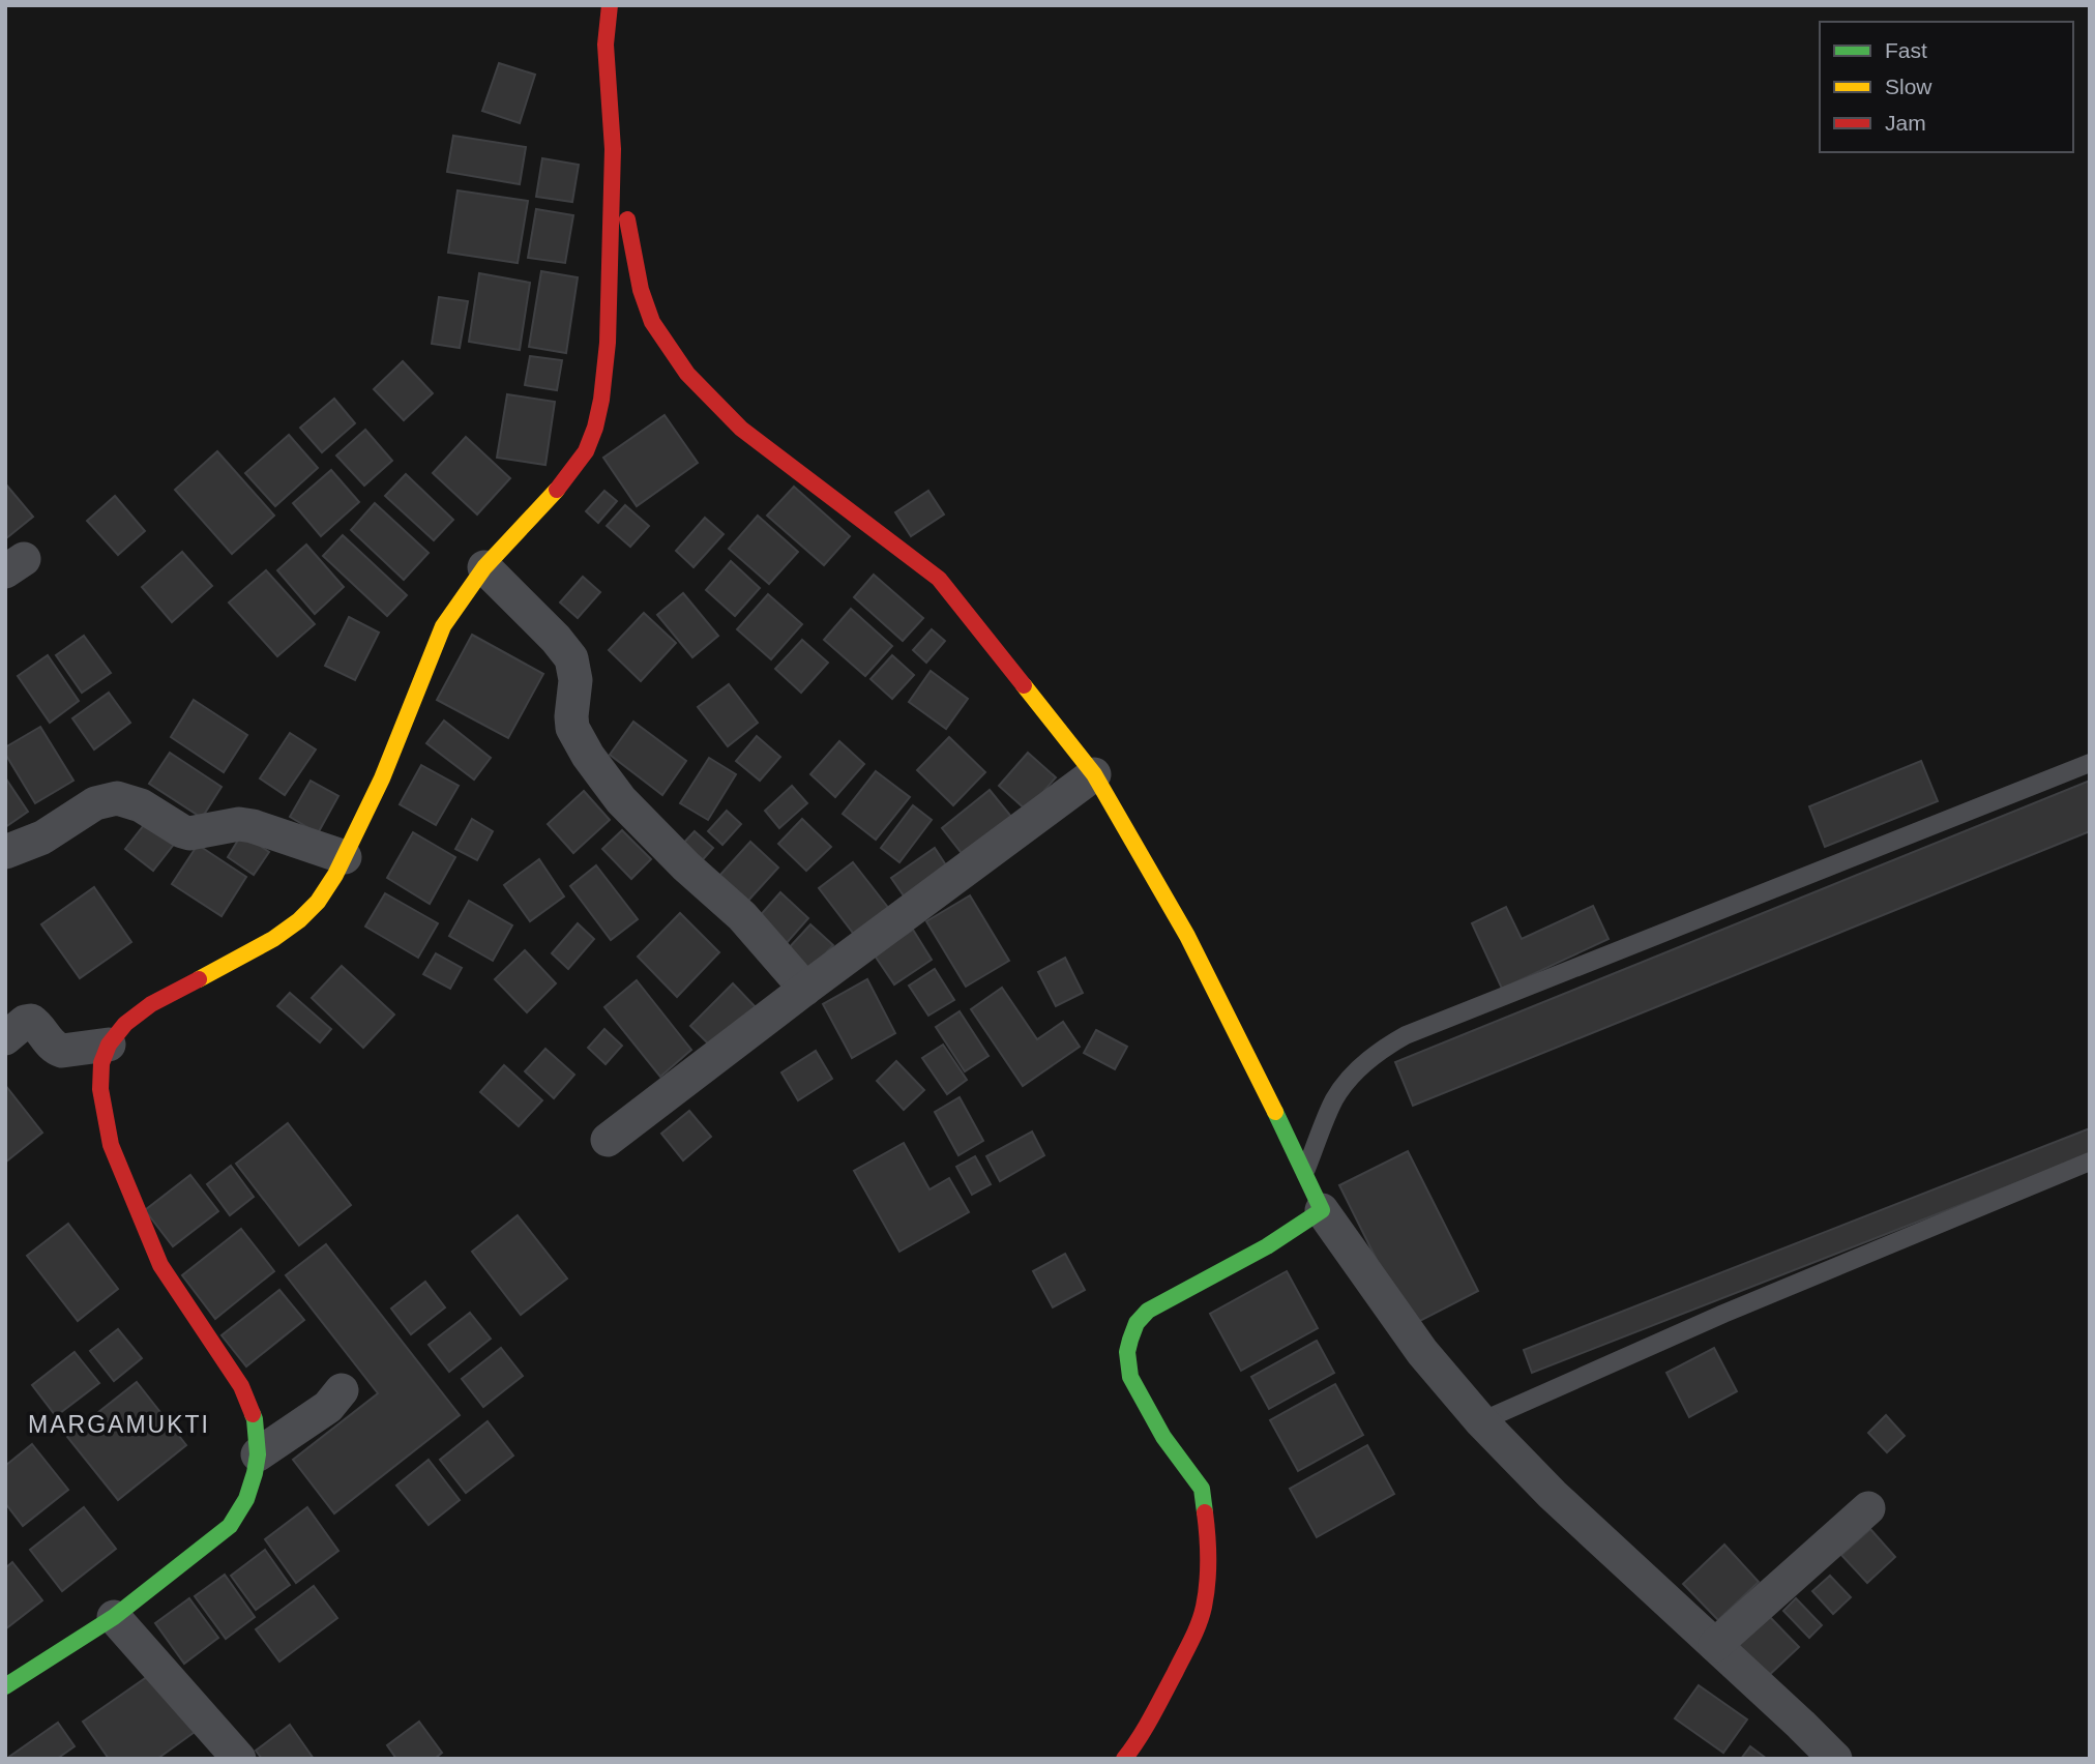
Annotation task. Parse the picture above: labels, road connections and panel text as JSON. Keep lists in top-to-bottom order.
{
  "districts": ["MARGAMUKTI"],
  "legend": ["Fast", "Slow", "Jam"]
}
